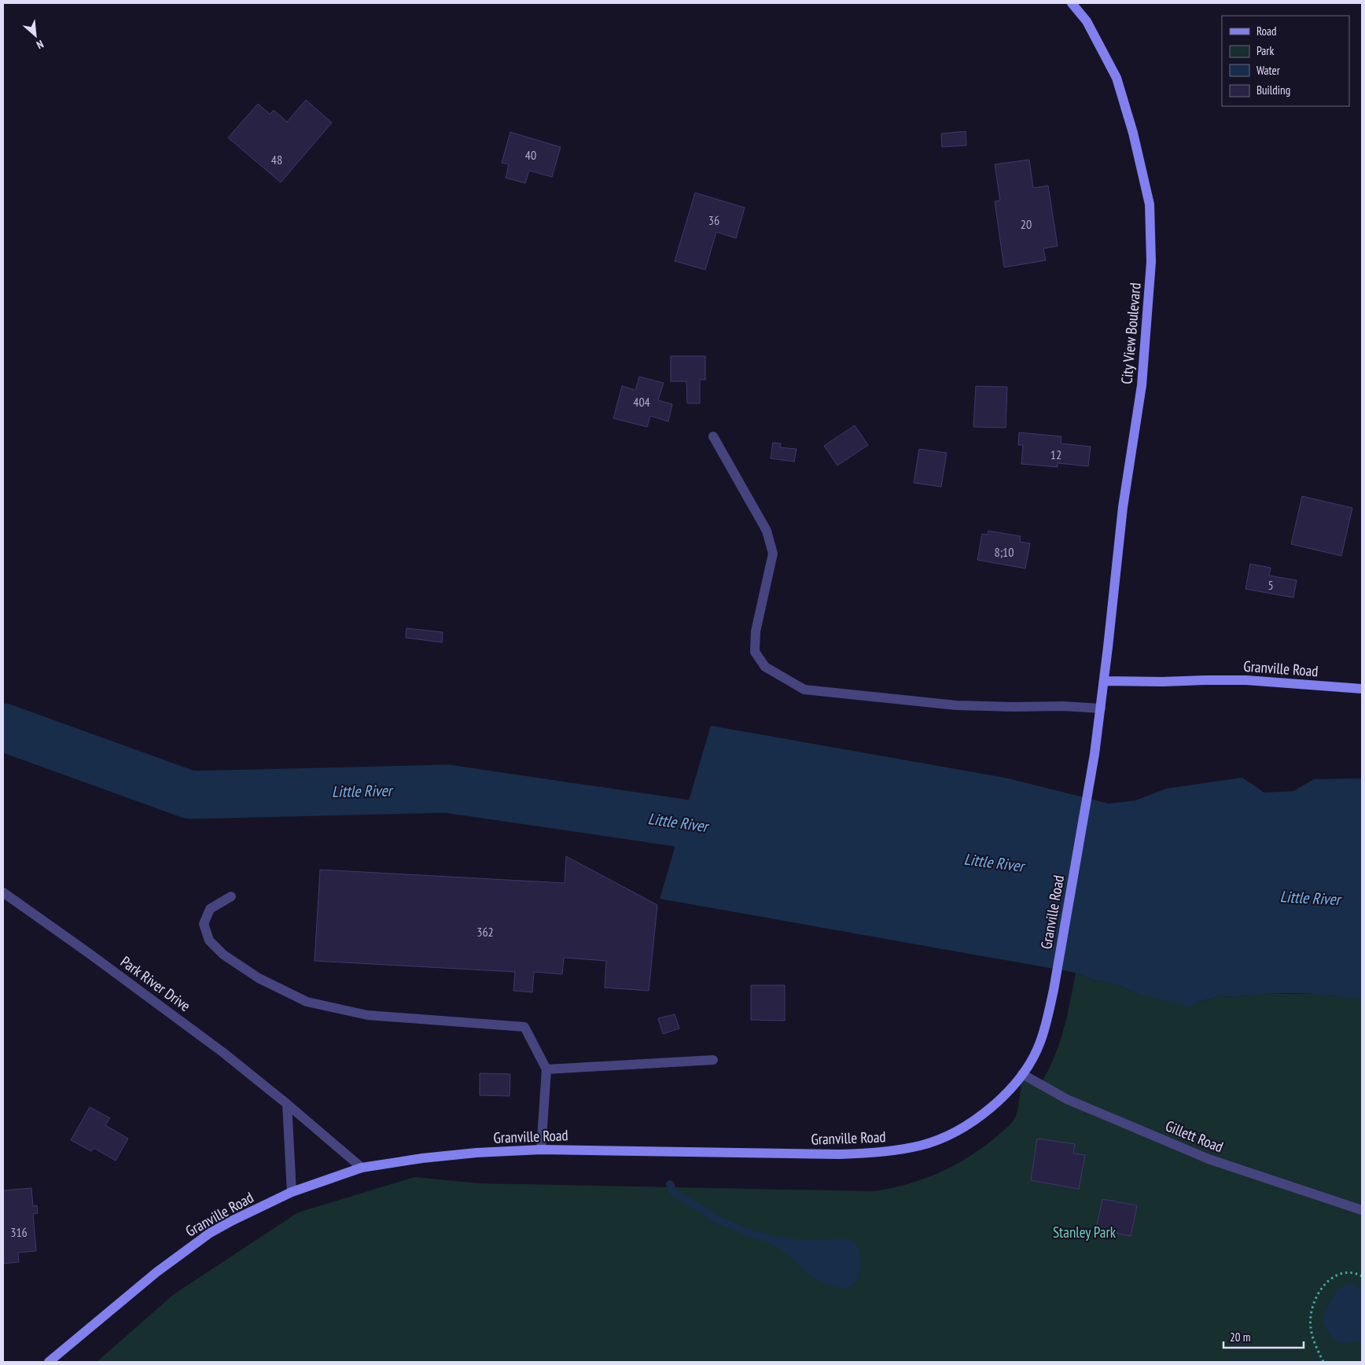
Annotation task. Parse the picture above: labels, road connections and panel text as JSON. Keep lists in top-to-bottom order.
{
  "streets": {
    "street": [
      "City View Boulevard",
      "Granville Road",
      "Park River Drive",
      "Gillett Road"
    ]
  },
  "crossings": [
    ["City View Boulevard", "Granville Road"],
    ["Granville Road", "Park River Drive"],
    ["Granville Road", "Gillett Road"]
  ],
  "water": ["Little River"],
  "parks": ["Stanley Park"],
  "house_numbers": [
    "40",
    "48",
    "36",
    "20",
    "404",
    "12",
    "8;10",
    "5",
    "362",
    "316"
  ],
  "legend": [
    "Road",
    "Park",
    "Water",
    "Building"
  ],
  "scale_bar": "20 m",
  "north": "bottom right"
}
